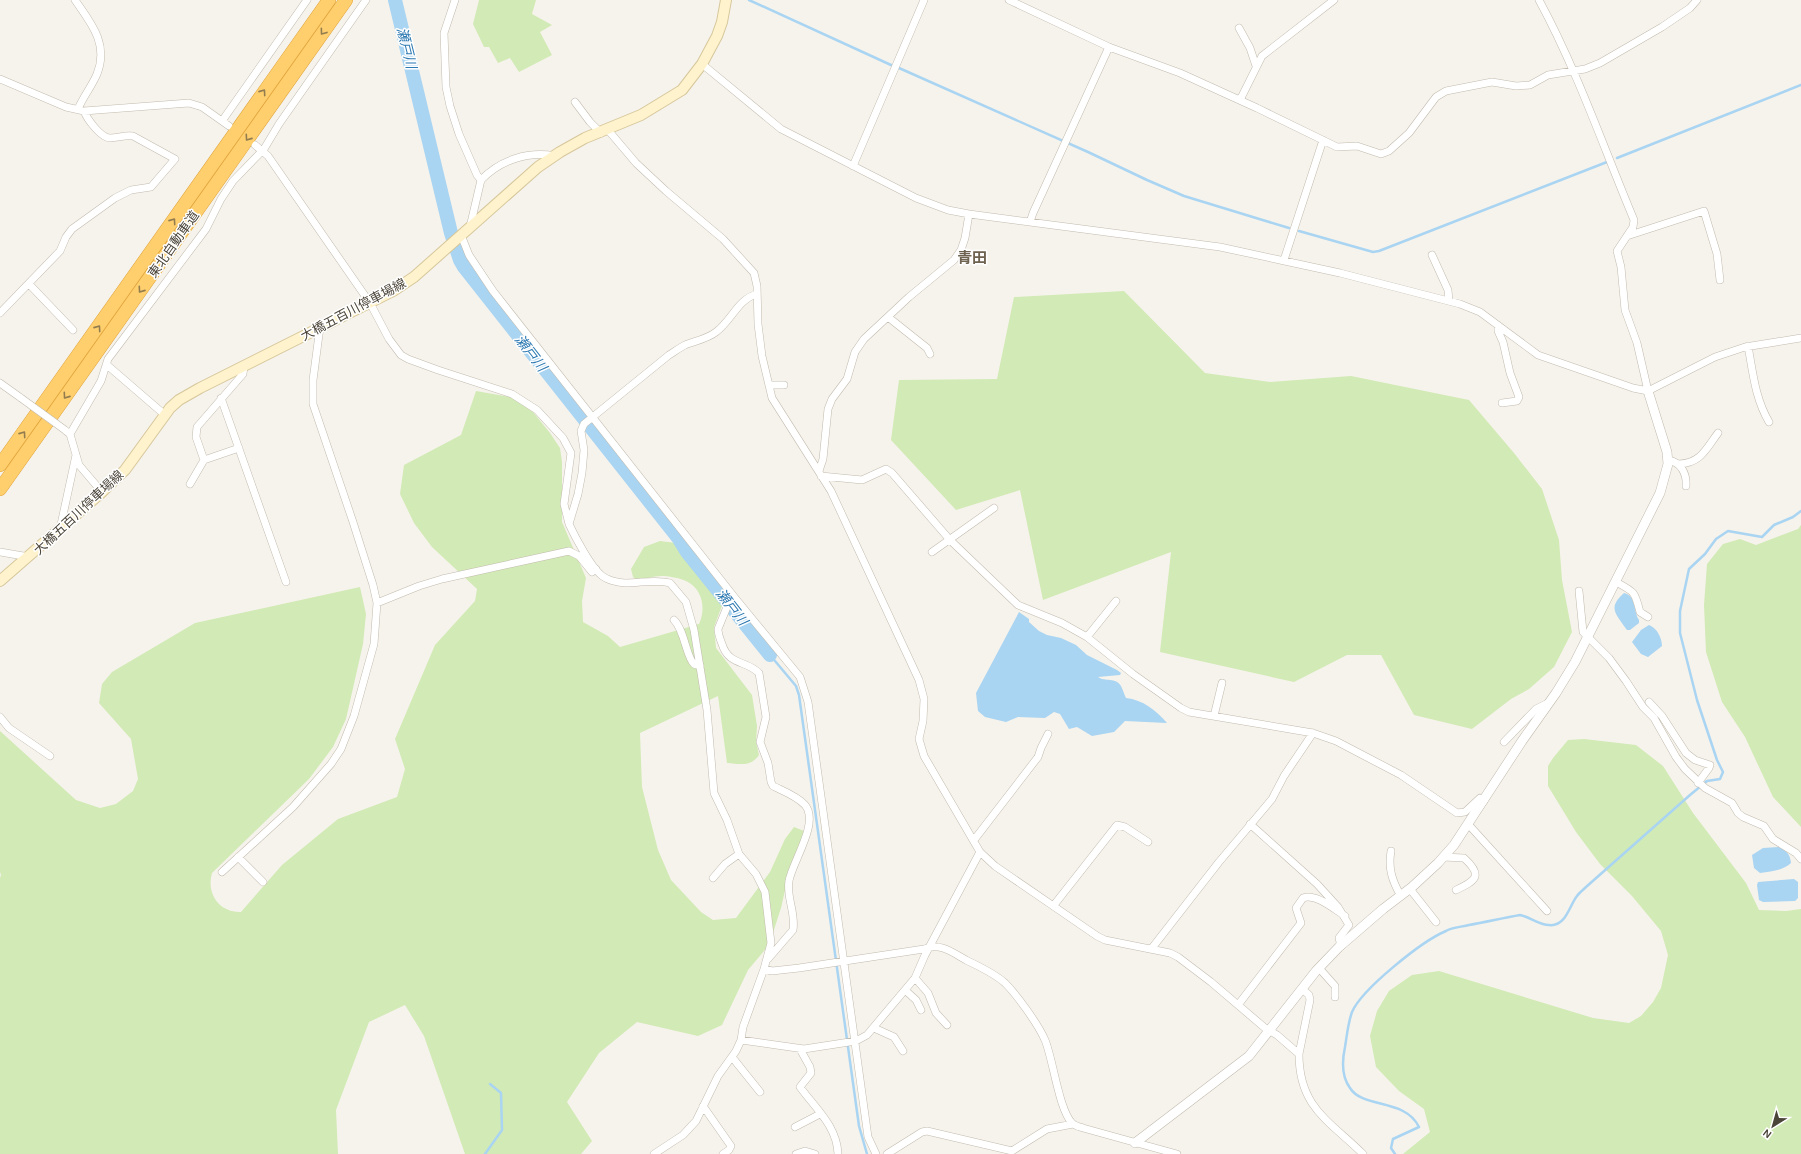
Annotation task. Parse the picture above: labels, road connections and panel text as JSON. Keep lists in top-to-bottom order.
{
  "streets": {
    "highway": ["東北自動車道"],
    "main road": ["大橋五百川停車場線"]
  },
  "districts": ["青田"],
  "water": ["瀬戸川"],
  "north": "bottom left"
}
